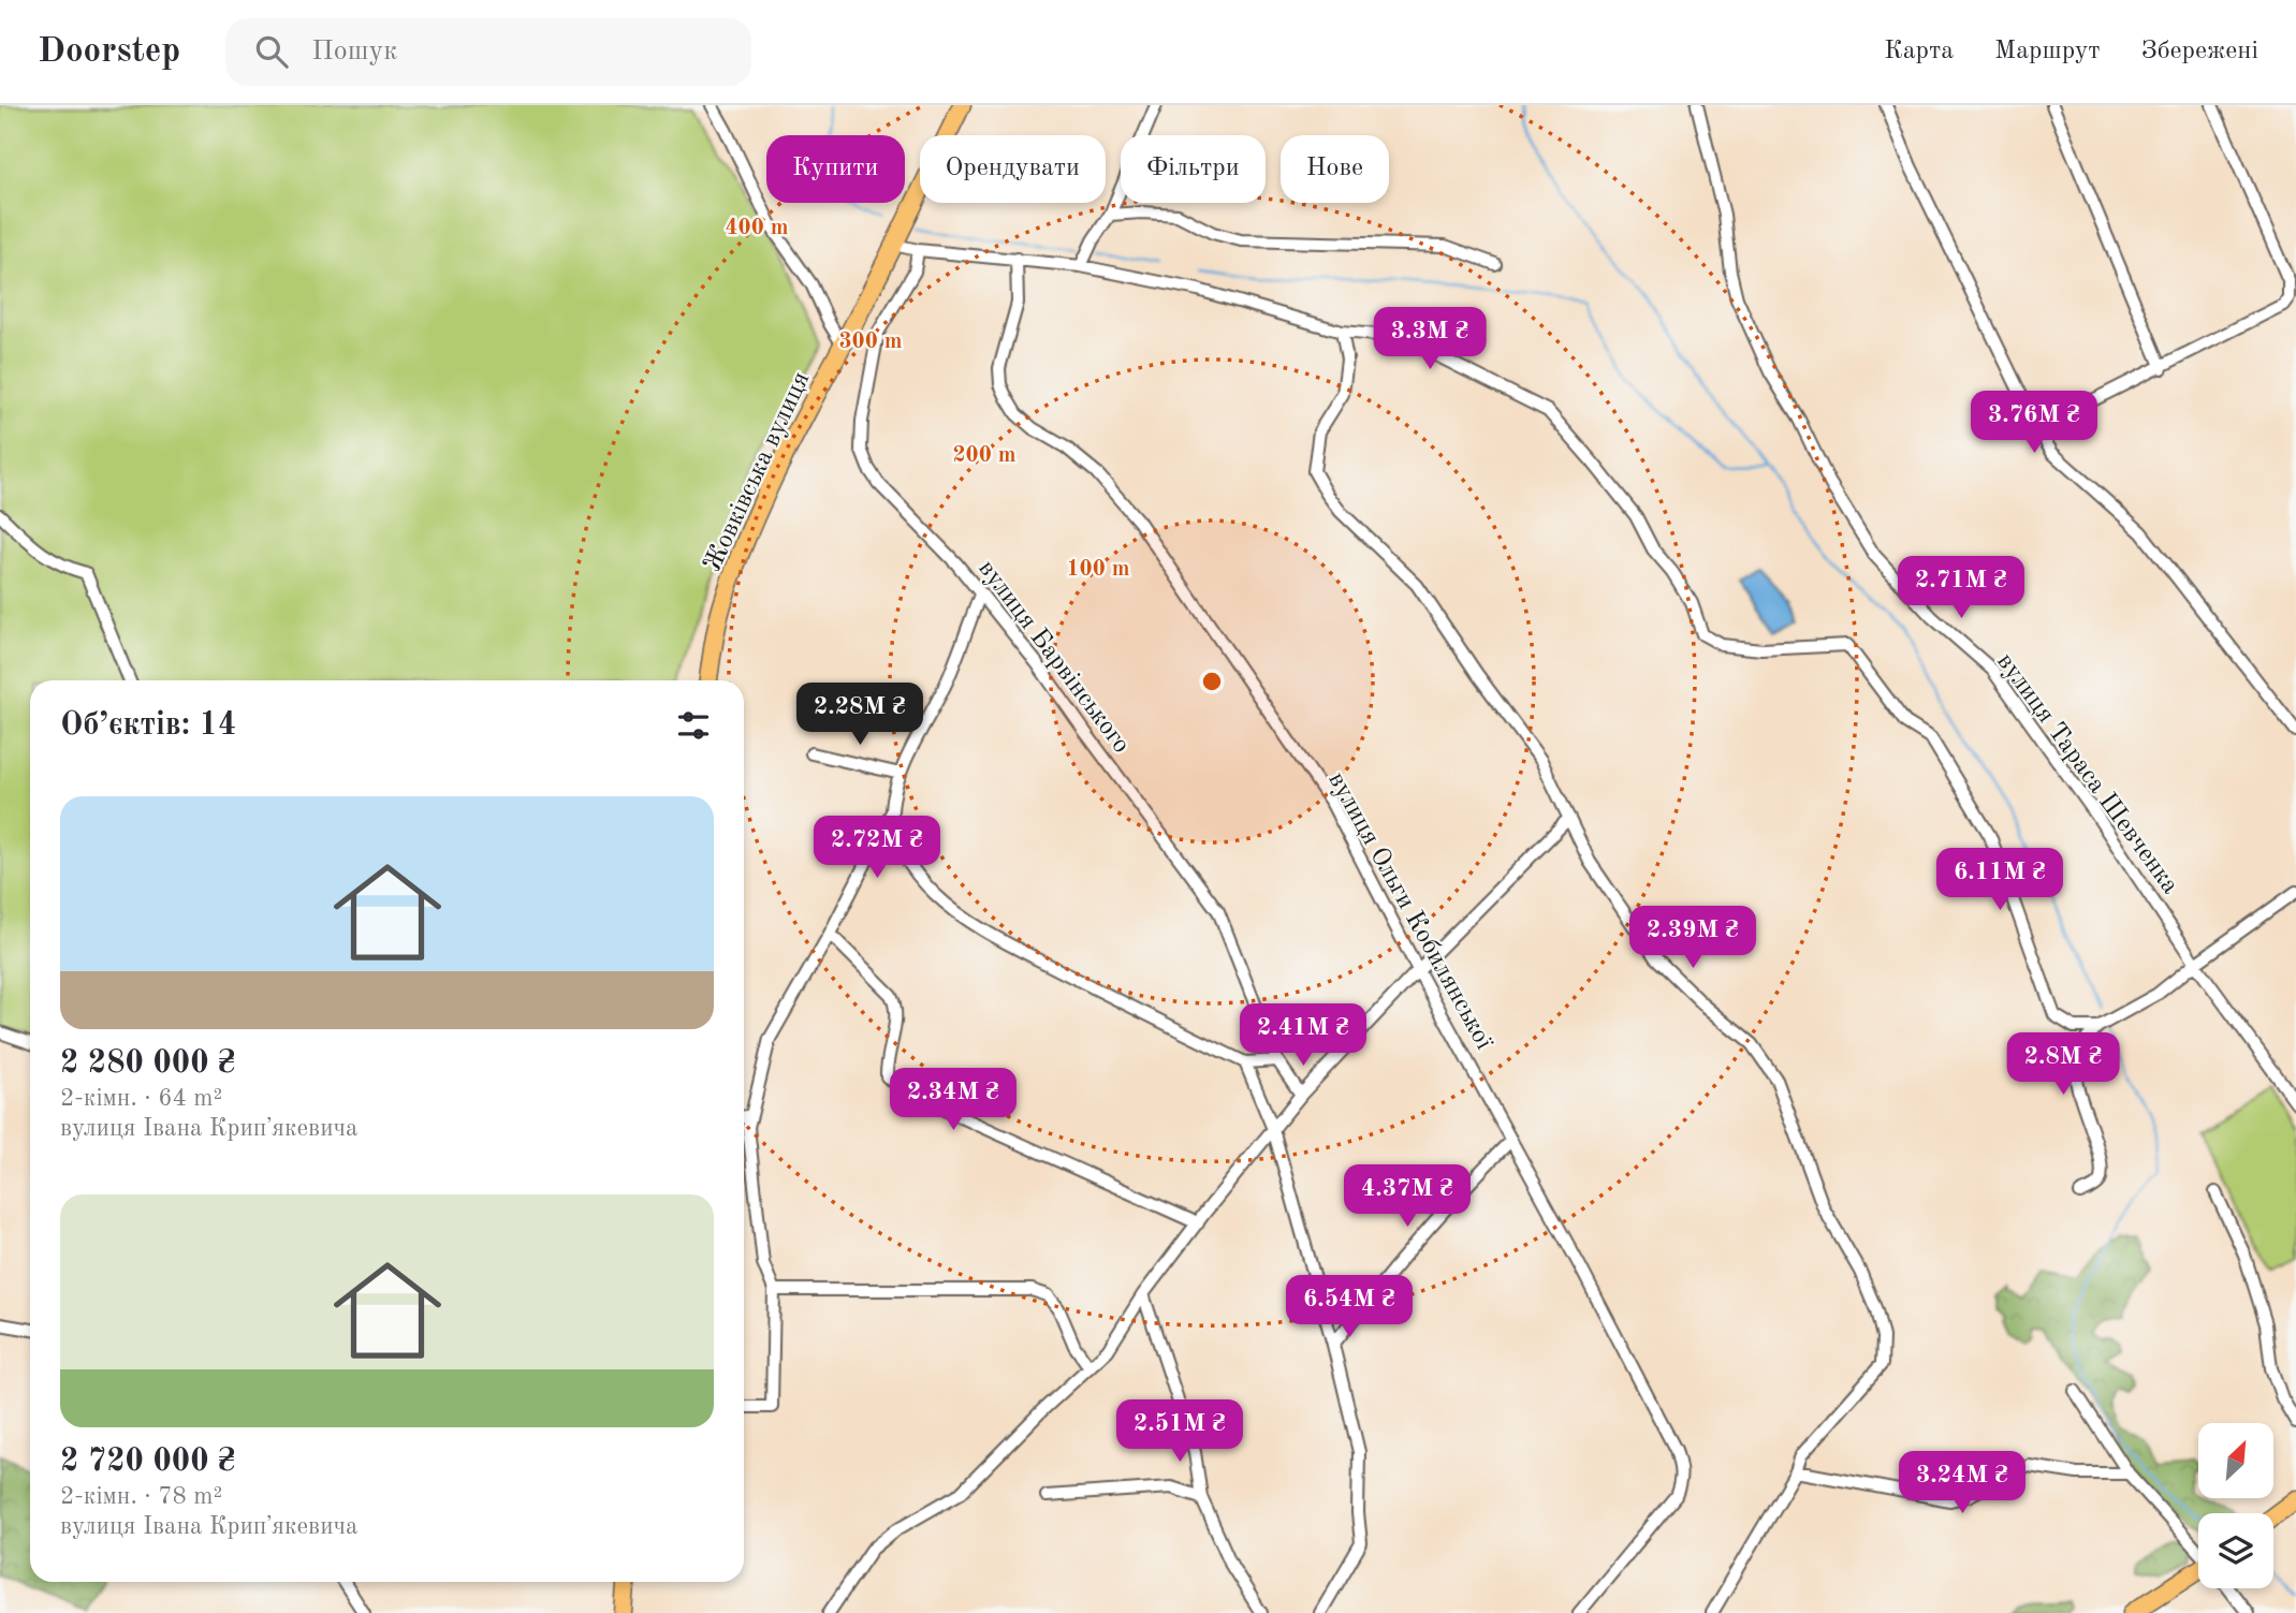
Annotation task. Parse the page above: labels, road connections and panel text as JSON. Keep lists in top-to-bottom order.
{
  "streets": {
    "highway": ["Жовківська вулиця"],
    "street": ["вулиця Барвінського", "вулиця Тараса Шевченка", "вулиця Ольги Кобилянської"]
  },
  "north": "top right",
  "page": {
    "header": "Doorstep",
    "search": "Пошук",
    "nav": ["Карта", "Маршрут", "Збережені"],
    "chip": [
      "Купити",
      "Орендувати",
      "Фільтри",
      "Нове"
    ],
    "price": [
      "3.3M ₴",
      "3.76M ₴",
      "2.71M ₴",
      "2.28M ₴",
      "2.72M ₴",
      "6.11M ₴",
      "2.39M ₴",
      "2.41M ₴",
      "2.8M ₴",
      "2.34M ₴",
      "4.37M ₴",
      "6.54M ₴",
      "2.51M ₴",
      "3.24M ₴"
    ],
    "heading": "Об’єктів: 14",
    "list": [
      {
        "name": "2 280 000 ₴",
        "note": "2-кімн. · 64 m² · вулиця Івана Крипʼякевича"
      },
      {
        "name": "2 720 000 ₴",
        "note": "2-кімн. · 78 m² · вулиця Івана Крипʼякевича"
      }
    ]
  },
  "rings": [
    "400 m",
    "300 m",
    "200 m",
    "100 m"
  ]
}
